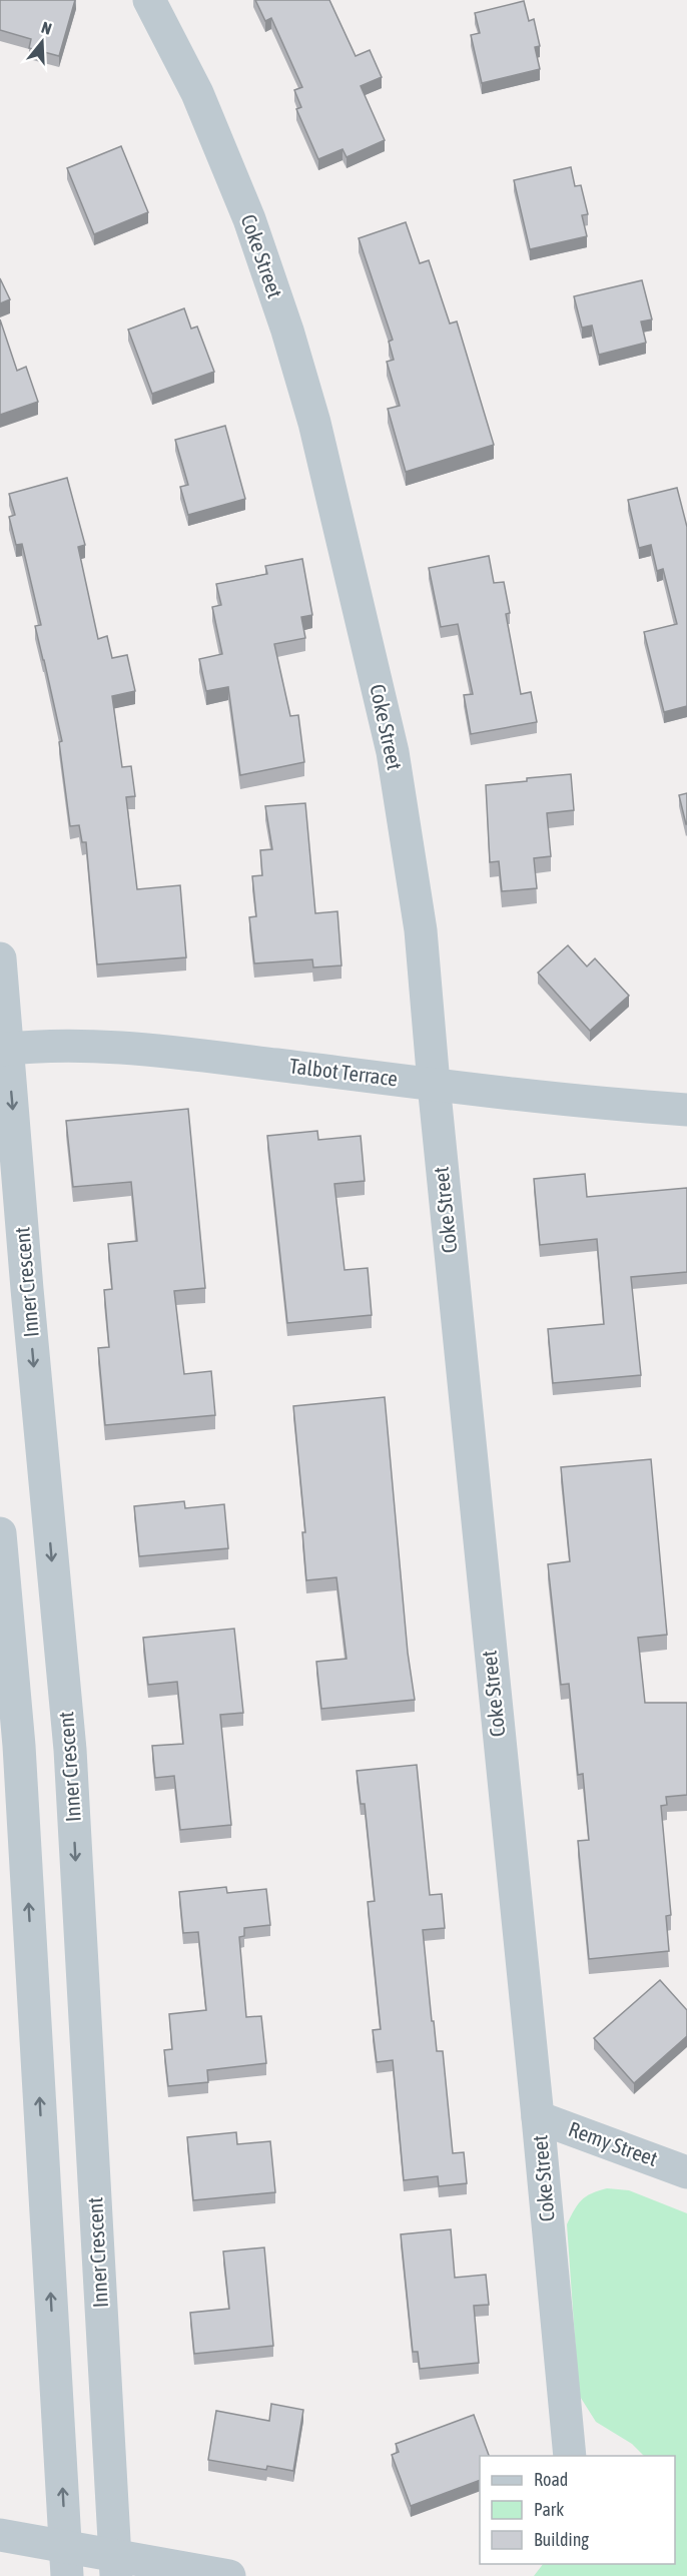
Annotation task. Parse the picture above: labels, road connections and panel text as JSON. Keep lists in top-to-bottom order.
{
  "streets": {
    "street": [
      "Coke Street",
      "Talbot Terrace",
      "Inner Crescent",
      "Remy Street"
    ]
  },
  "crossings": [
    ["Coke Street", "Talbot Terrace"],
    ["Coke Street", "Remy Street"],
    ["Talbot Terrace", "Inner Crescent"]
  ],
  "legend": ["Road", "Park", "Building"],
  "north": "top"
}
